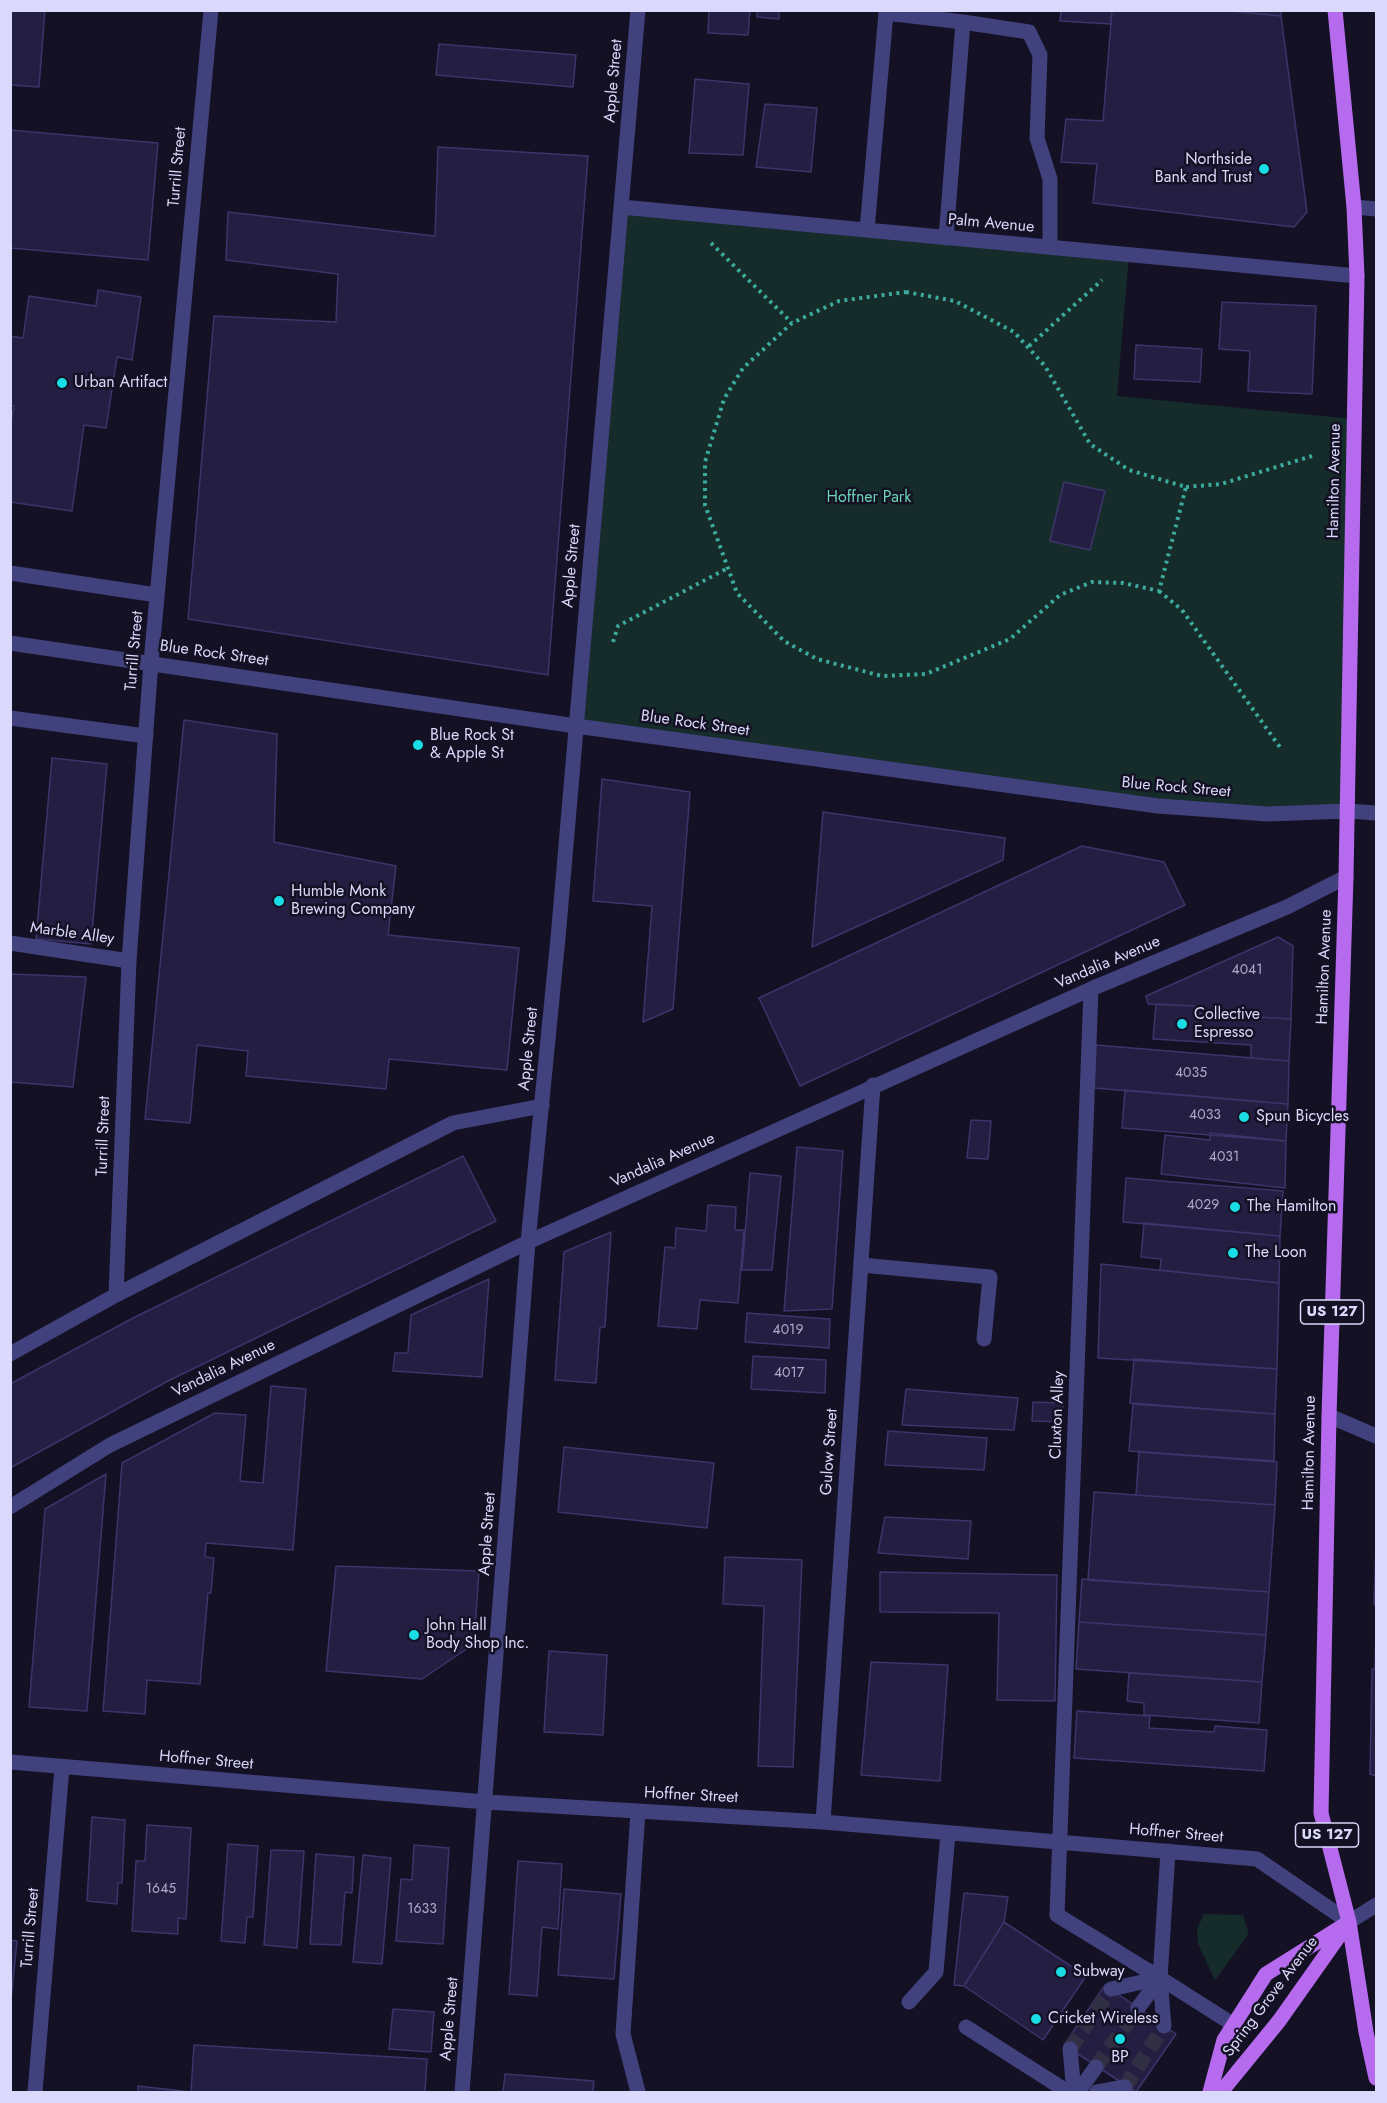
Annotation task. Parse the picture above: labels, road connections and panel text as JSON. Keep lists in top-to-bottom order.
{
  "streets": {
    "main road": ["Hamilton Avenue", "US 127", "Spring Grove Avenue"],
    "street": [
      "Apple Street",
      "Turrill Street",
      "Palm Avenue",
      "Blue Rock Street",
      "Marble Alley",
      "Vandalia Avenue",
      "Cluxton Alley",
      "Gulow Street",
      "Hoffner Street"
    ]
  },
  "crossings": [
    ["Apple Street", "Palm Avenue"],
    ["Apple Street", "Blue Rock Street"],
    ["Apple Street", "Vandalia Avenue"],
    ["Apple Street", "Hoffner Street"],
    ["Turrill Street", "Blue Rock Street"],
    ["Turrill Street", "Marble Alley"],
    ["Turrill Street", "Hoffner Street"],
    ["Palm Avenue", "Hamilton Avenue"],
    ["Hamilton Avenue", "Blue Rock Street"],
    ["Hamilton Avenue", "Vandalia Avenue"],
    ["Hamilton Avenue", "US 127"],
    ["Hamilton Avenue", "Hoffner Street"],
    ["Hamilton Avenue", "Spring Grove Avenue"],
    ["Vandalia Avenue", "Cluxton Alley"],
    ["Vandalia Avenue", "Gulow Street"],
    ["US 127", "Hoffner Street"],
    ["US 127", "Spring Grove Avenue"],
    ["Cluxton Alley", "Hoffner Street"],
    ["Gulow Street", "Hoffner Street"],
    ["Hoffner Street", "Spring Grove Avenue"]
  ],
  "parks": ["Hoffner Park"],
  "places": [
    "Northside Bank and Trust",
    "Urban Artifact",
    "Blue Rock St & Apple St",
    "Humble Monk Brewing Company",
    "Collective Espresso",
    "Spun Bicycles",
    "The Hamilton",
    "The Loon",
    "John Hall Body Shop Inc.",
    "Subway",
    "Cricket Wireless",
    "BP"
  ],
  "house_numbers": [
    "4041",
    "4035",
    "4033",
    "4031",
    "4029",
    "4019",
    "4017",
    "1645",
    "1633"
  ]
}
